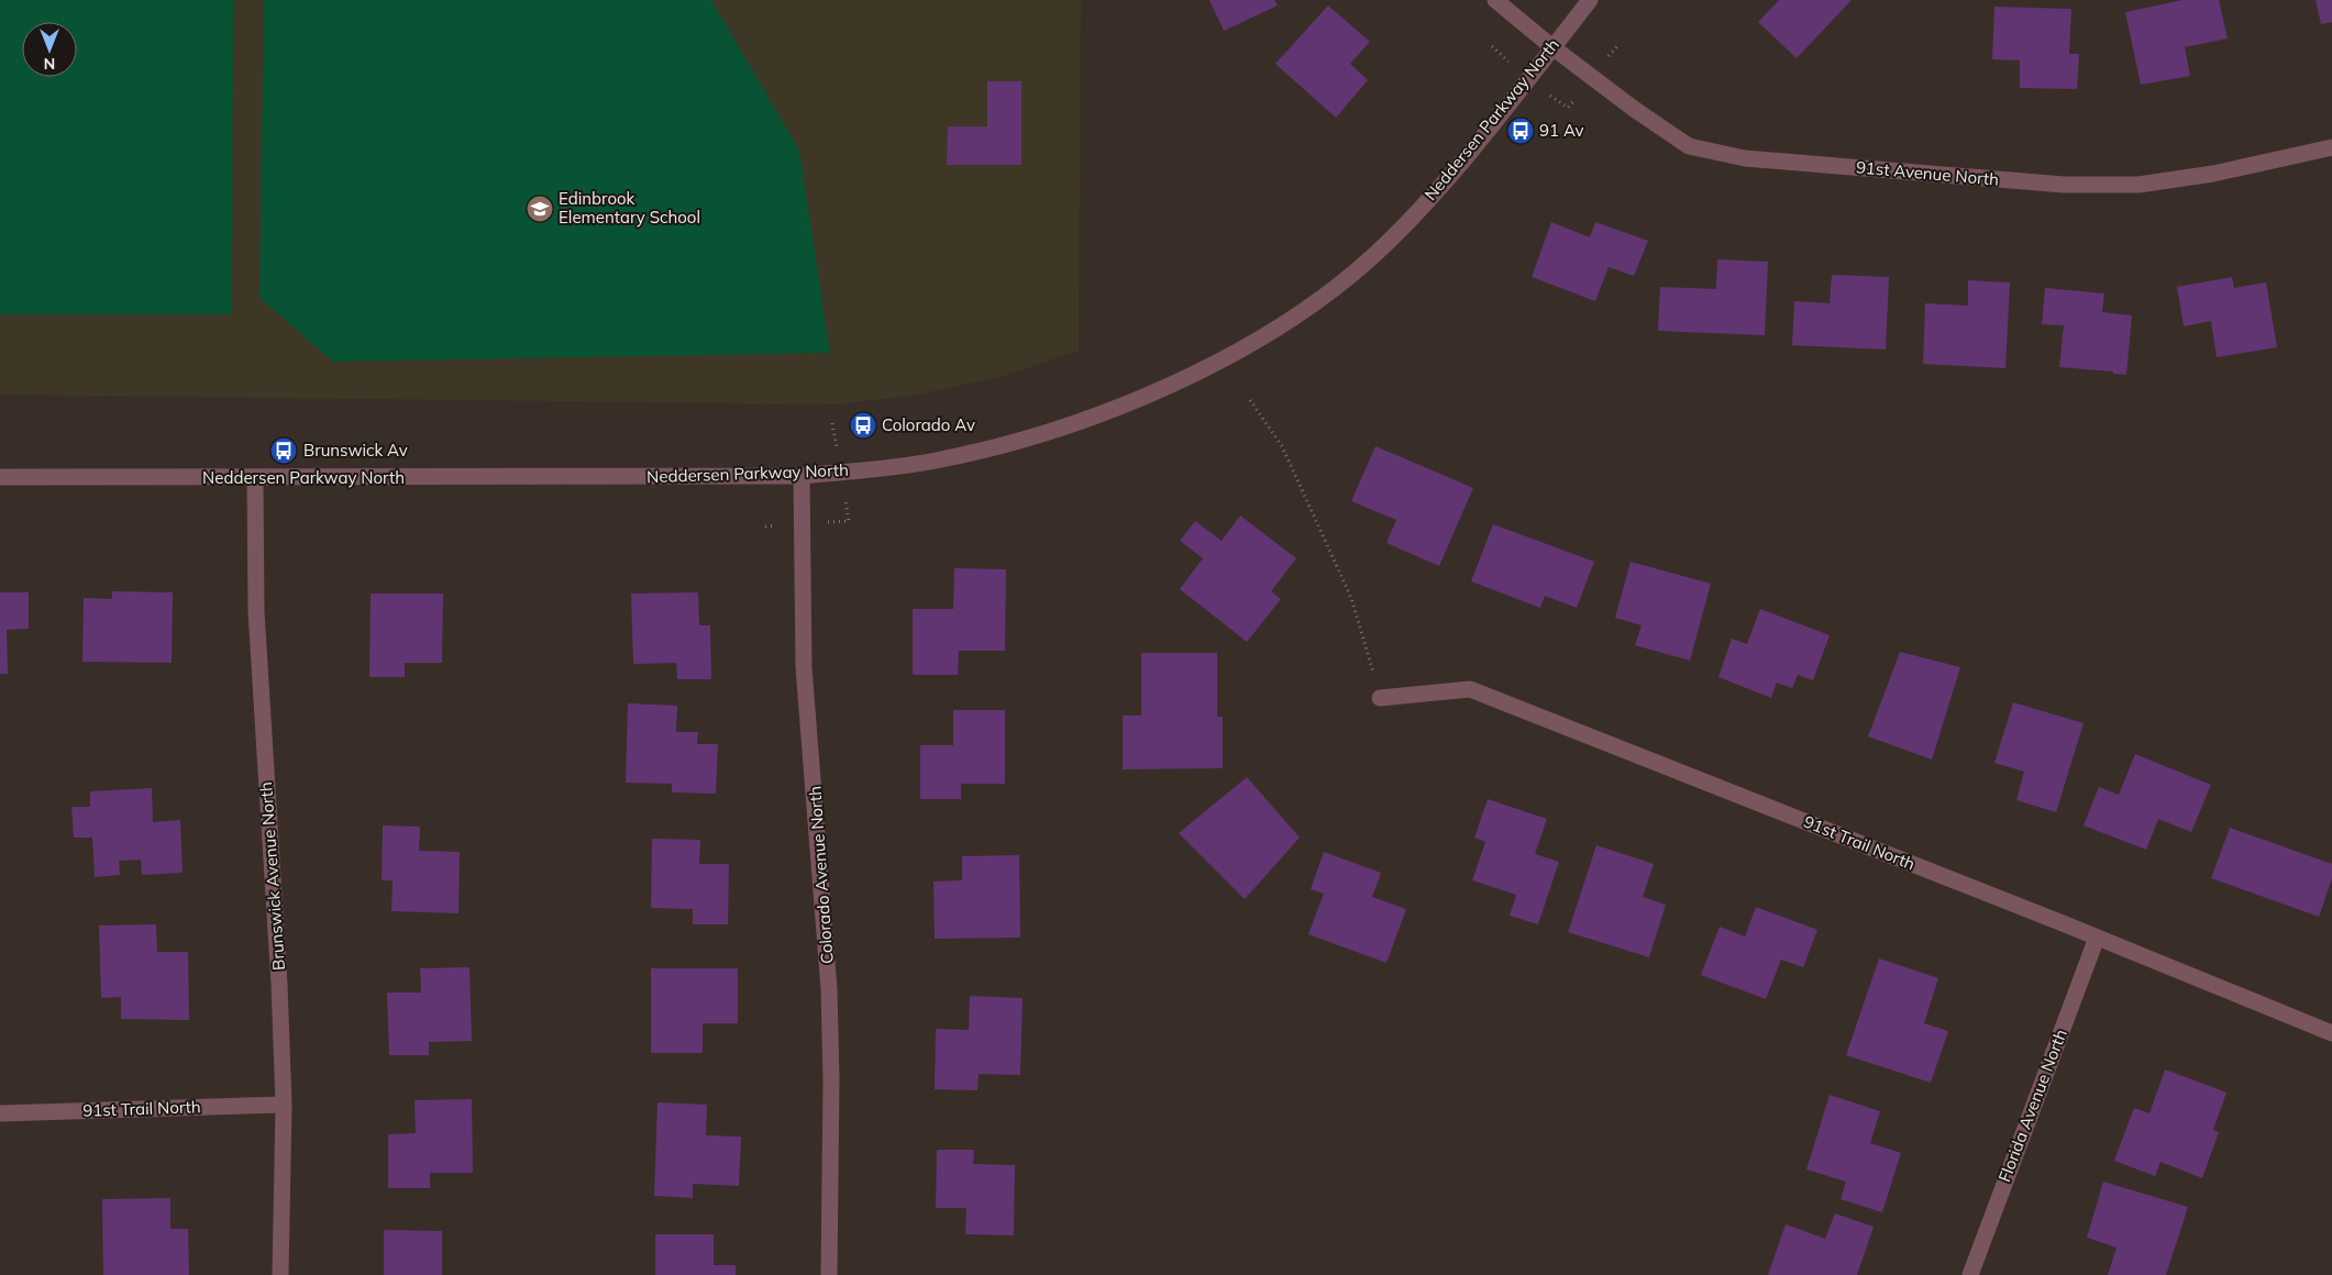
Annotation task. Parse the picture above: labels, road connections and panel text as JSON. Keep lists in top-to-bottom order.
{
  "streets": {
    "street": [
      "Neddersen Parkway North",
      "91st Avenue North",
      "91st Trail North",
      "Colorado Avenue North",
      "Brunswick Avenue North",
      "Florida Avenue North"
    ]
  },
  "crossings": [
    ["Neddersen Parkway North", "91st Avenue North"],
    ["Neddersen Parkway North", "Colorado Avenue North"],
    ["Neddersen Parkway North", "Brunswick Avenue North"],
    ["91st Trail North", "Brunswick Avenue North"],
    ["91st Trail North", "Florida Avenue North"]
  ],
  "places": {
    "bus stop": ["91 Av", "Colorado Av", "Brunswick Av"],
    "school or university": ["Edinbrook Elementary School"]
  },
  "north": "bottom"
}
